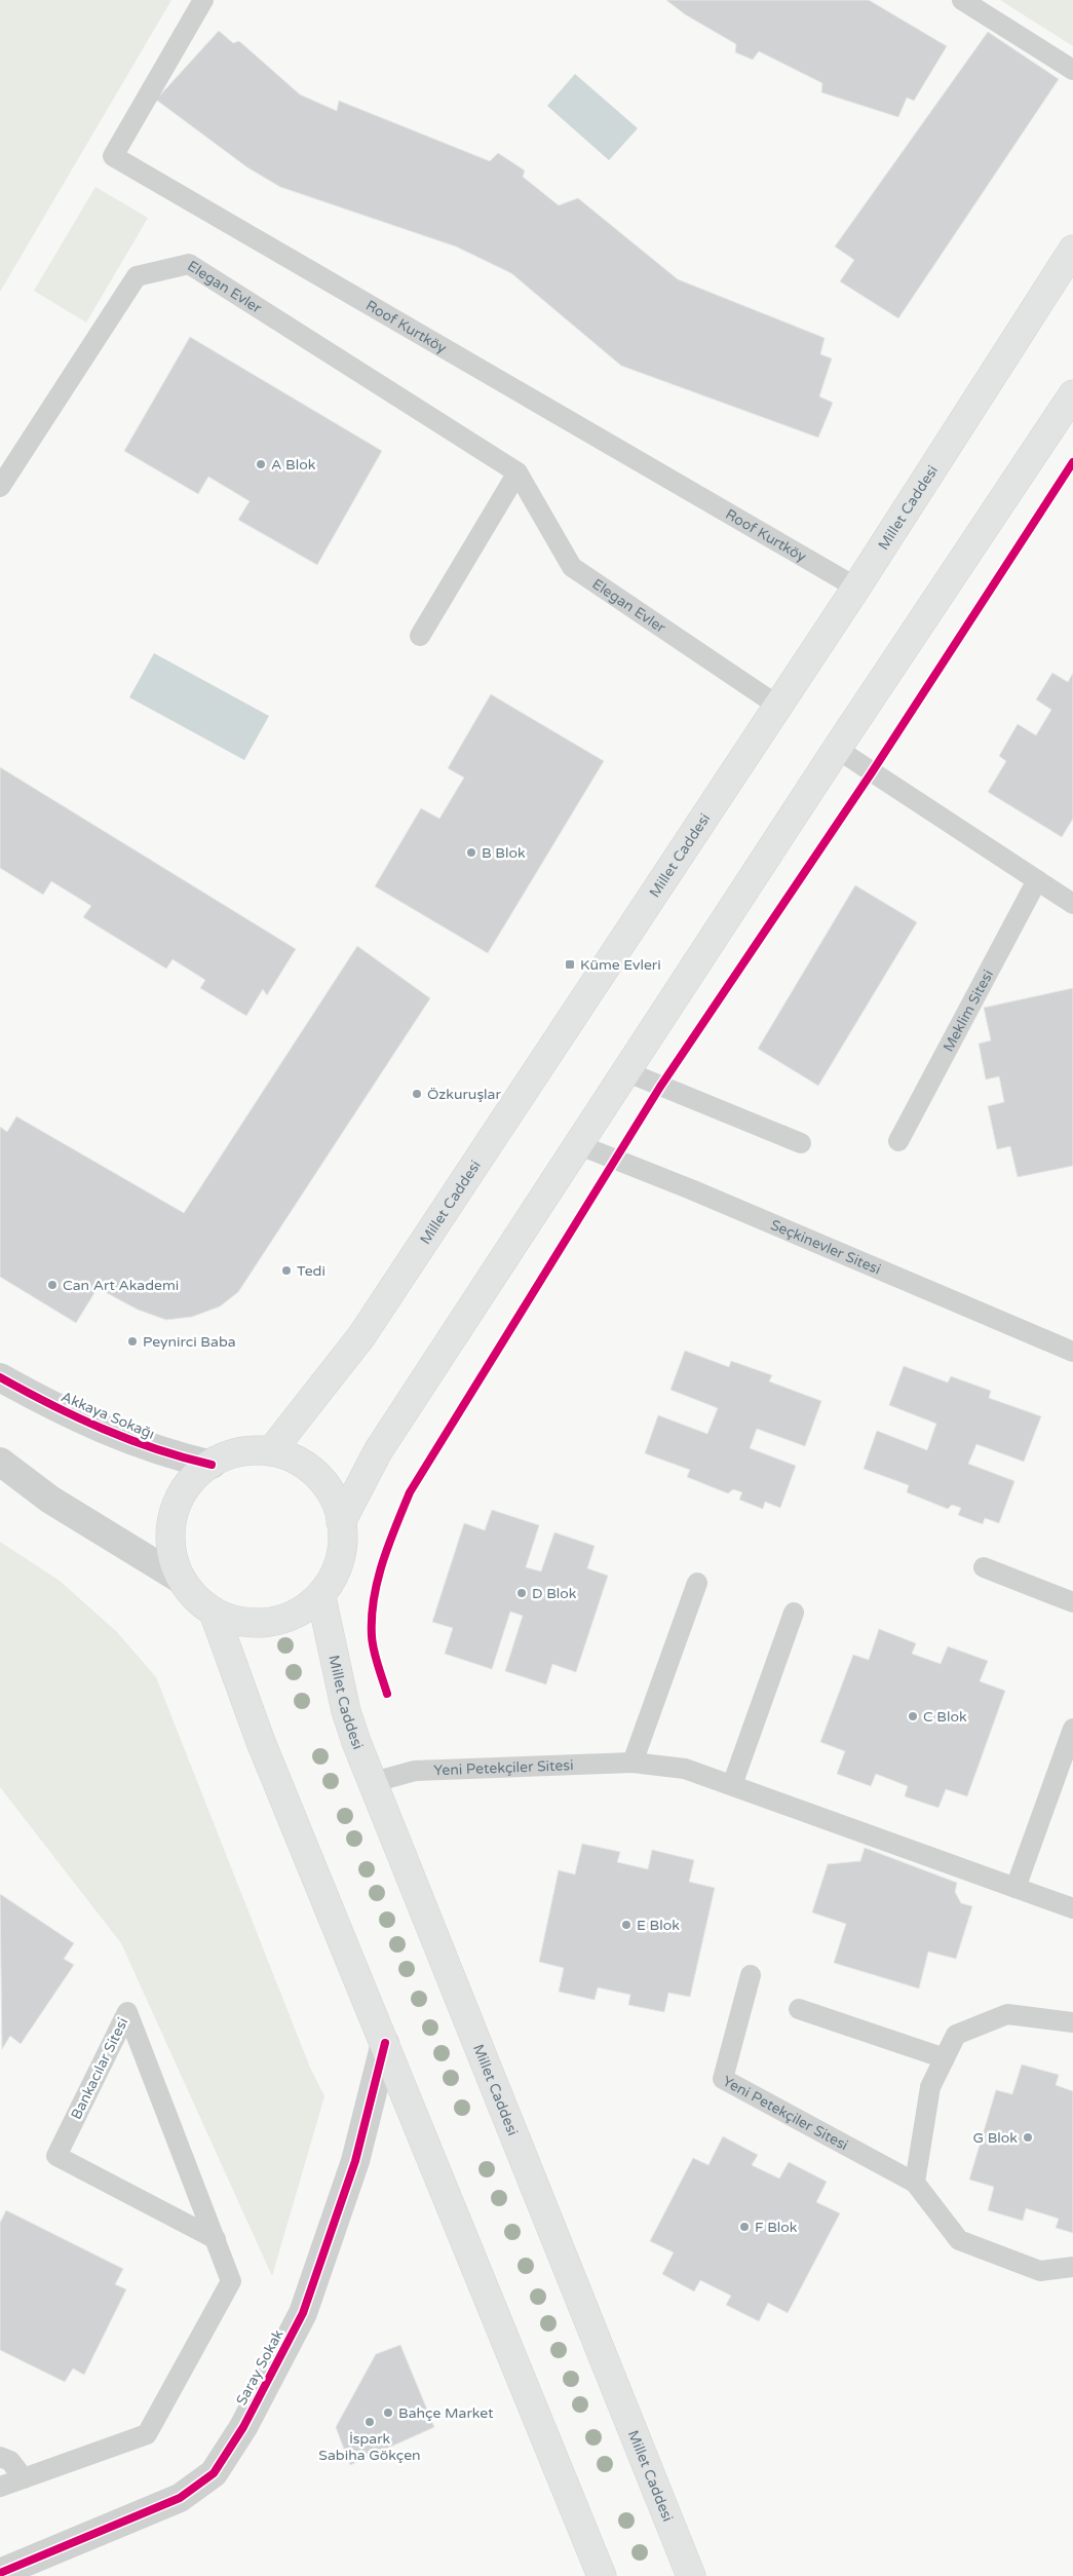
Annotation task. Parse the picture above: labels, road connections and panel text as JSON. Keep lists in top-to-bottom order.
{
  "streets": {
    "main road": ["Millet Caddesi"],
    "street": ["Akkaya Sokağı", "Saray Sokak"],
    "lane": [
      "Elegan Evler",
      "Roof Kurtköy",
      "Meklim Sitesi",
      "Seçkinevler Sitesi",
      "Yeni Petekçiler Sitesi",
      "Bankacılar Sitesi"
    ]
  },
  "crossings": [
    ["Elegan Evler", "Millet Caddesi"],
    ["Roof Kurtköy", "Millet Caddesi"],
    ["Millet Caddesi", "Akkaya Sokağı"],
    ["Millet Caddesi", "Yeni Petekçiler Sitesi"]
  ],
  "places": {
    "other": [
      "A Blok",
      "B Blok",
      "Özkuruşlar",
      "Tedi",
      "Can Art Akademi",
      "Peynirci Baba",
      "D Blok",
      "C Blok",
      "E Blok",
      "G Blok",
      "F Blok",
      "Bahçe Market",
      "İspark Sabiha Gökçen"
    ],
    "transit": ["Küme Evleri"]
  }
}
